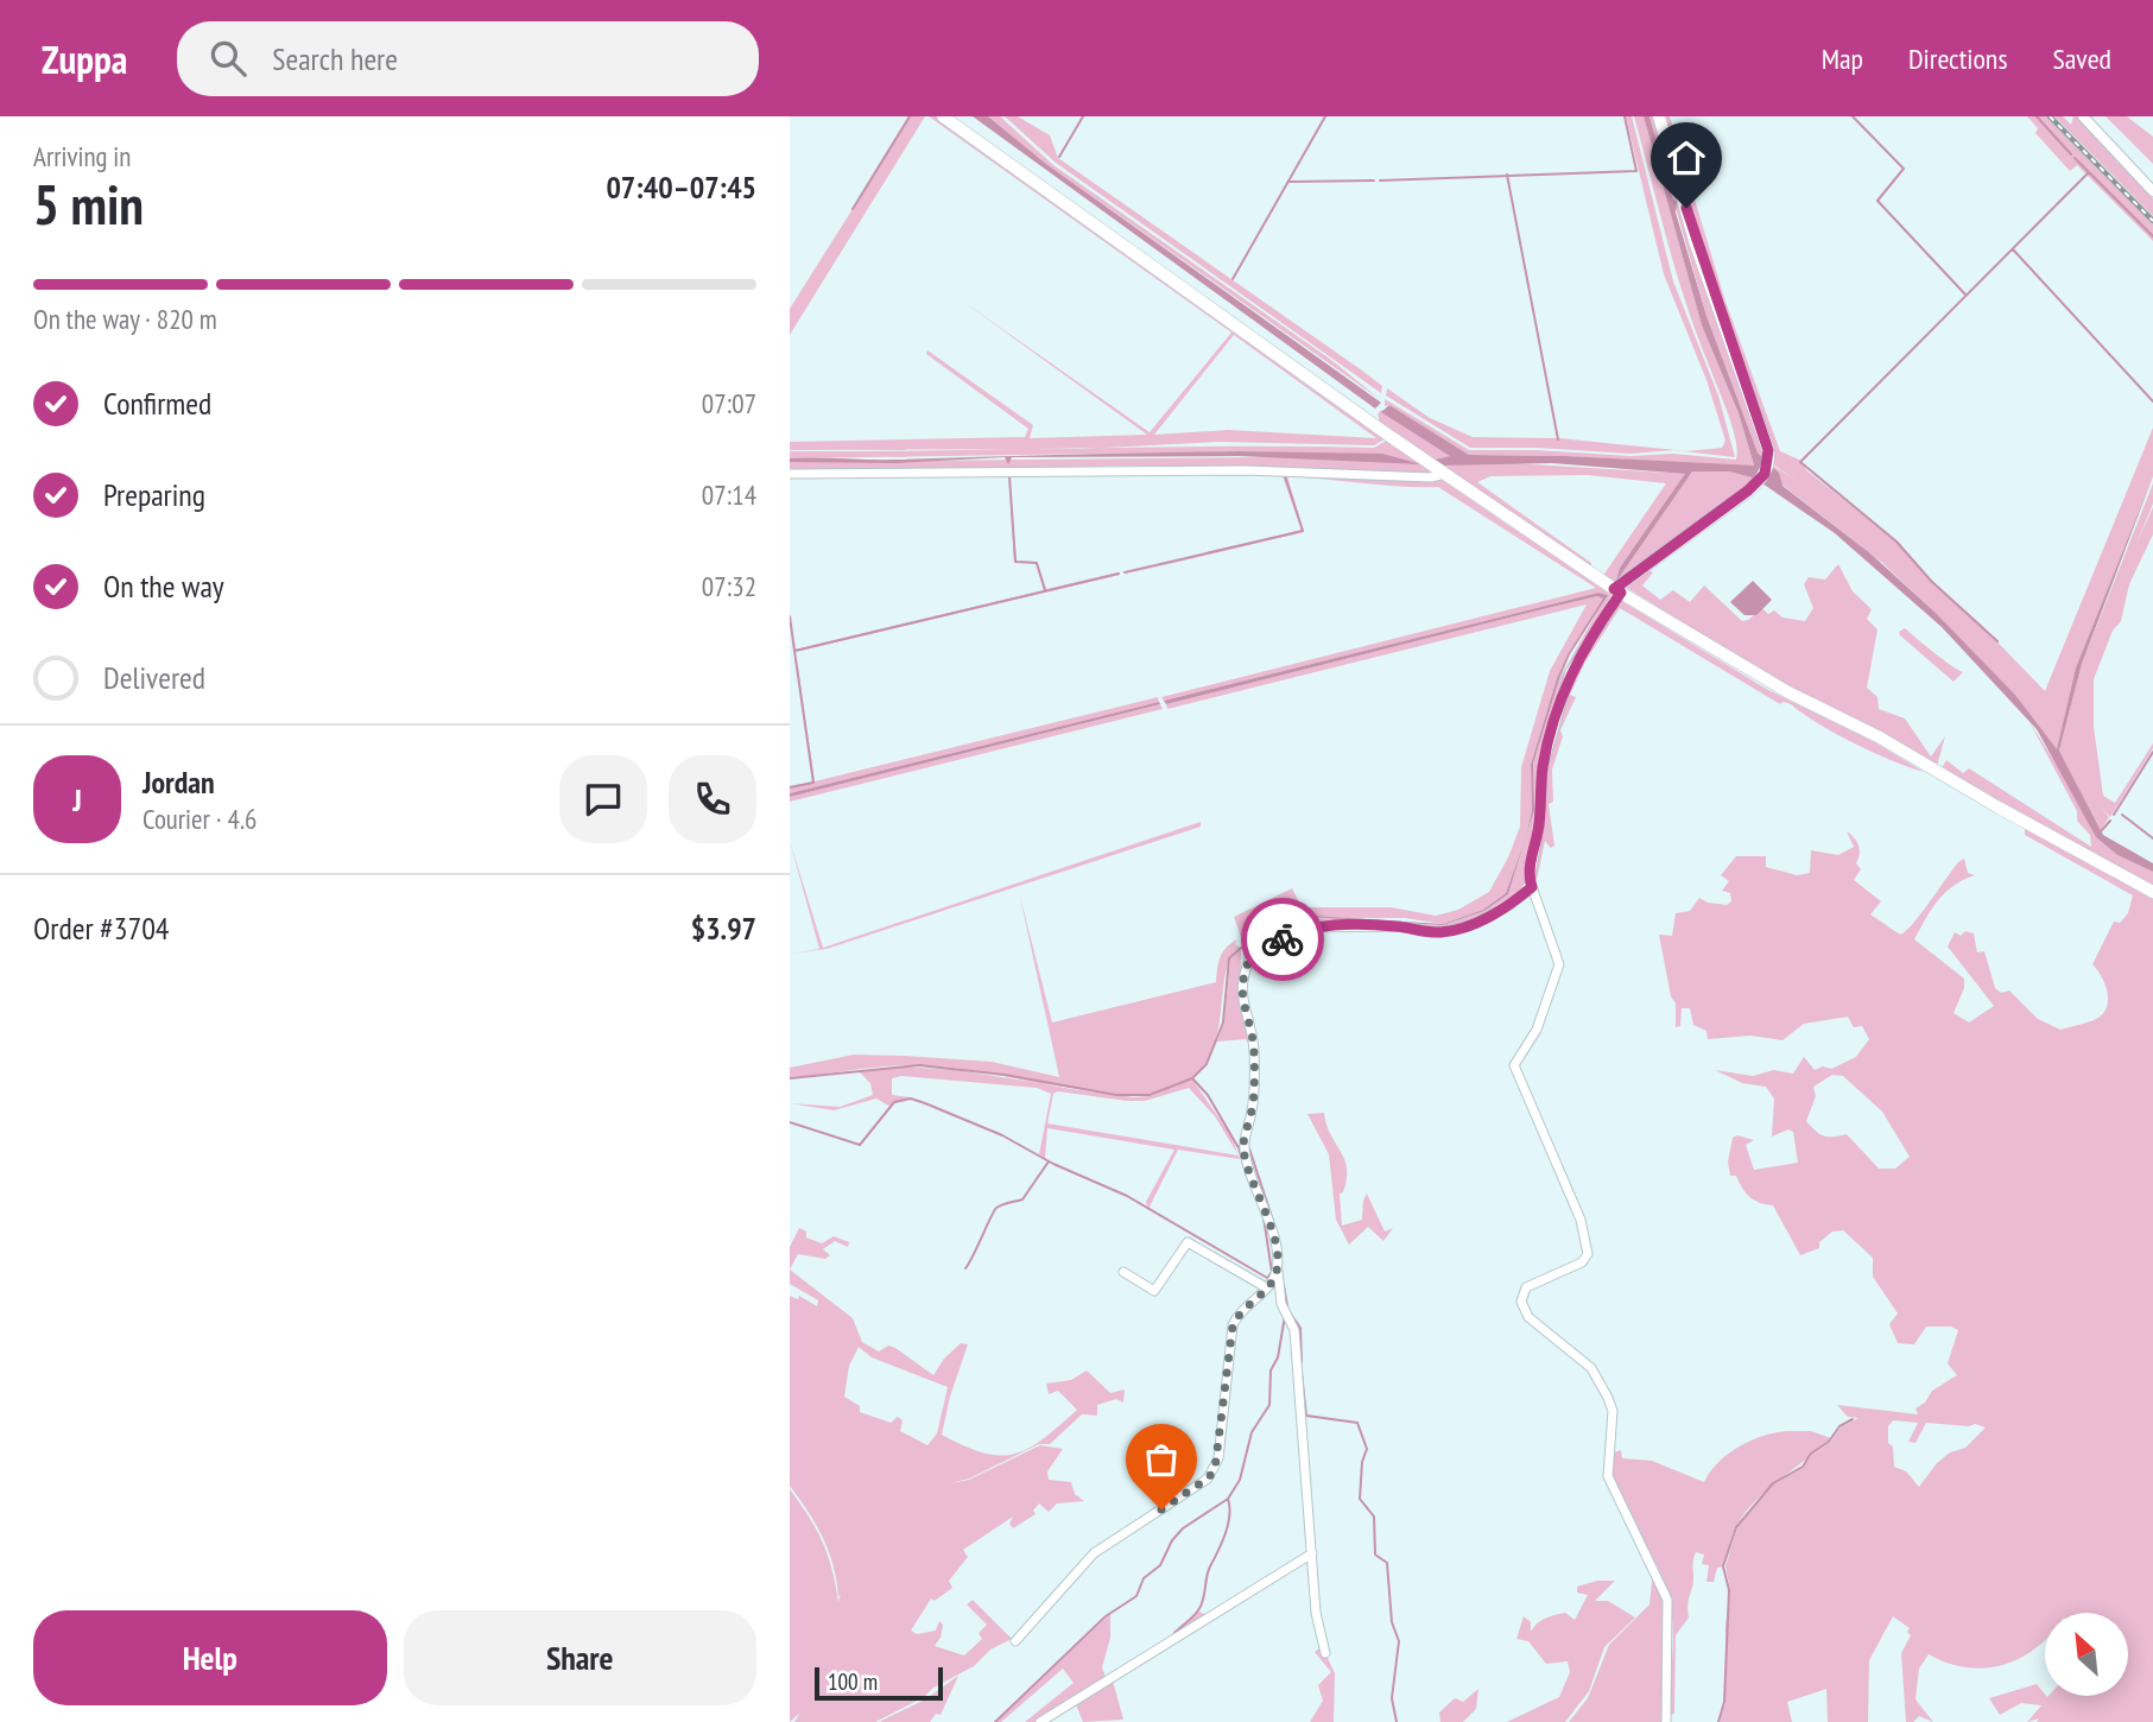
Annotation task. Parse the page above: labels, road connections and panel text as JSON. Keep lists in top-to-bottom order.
{
  "scale_bar": "100 m",
  "north": "top left",
  "page": {
    "header": "Zuppa",
    "search": "Search here",
    "nav": ["Map", "Directions", "Saved"],
    "heading": ["5 min", "Arriving in", "07:40–07:45"],
    "panel": [
      "Jordan",
      "Courier · 4.6",
      "Order #3704",
      "$3.97"
    ],
    "bar": "On the way · 820 m",
    "list": [
      ["Confirmed", "07:07"],
      ["Preparing", "07:14"],
      ["On the way", "07:32"],
      "Delivered"
    ],
    "round": "J",
    "buttons": ["Help", "Share"],
    "scale": "100 m"
  }
}
